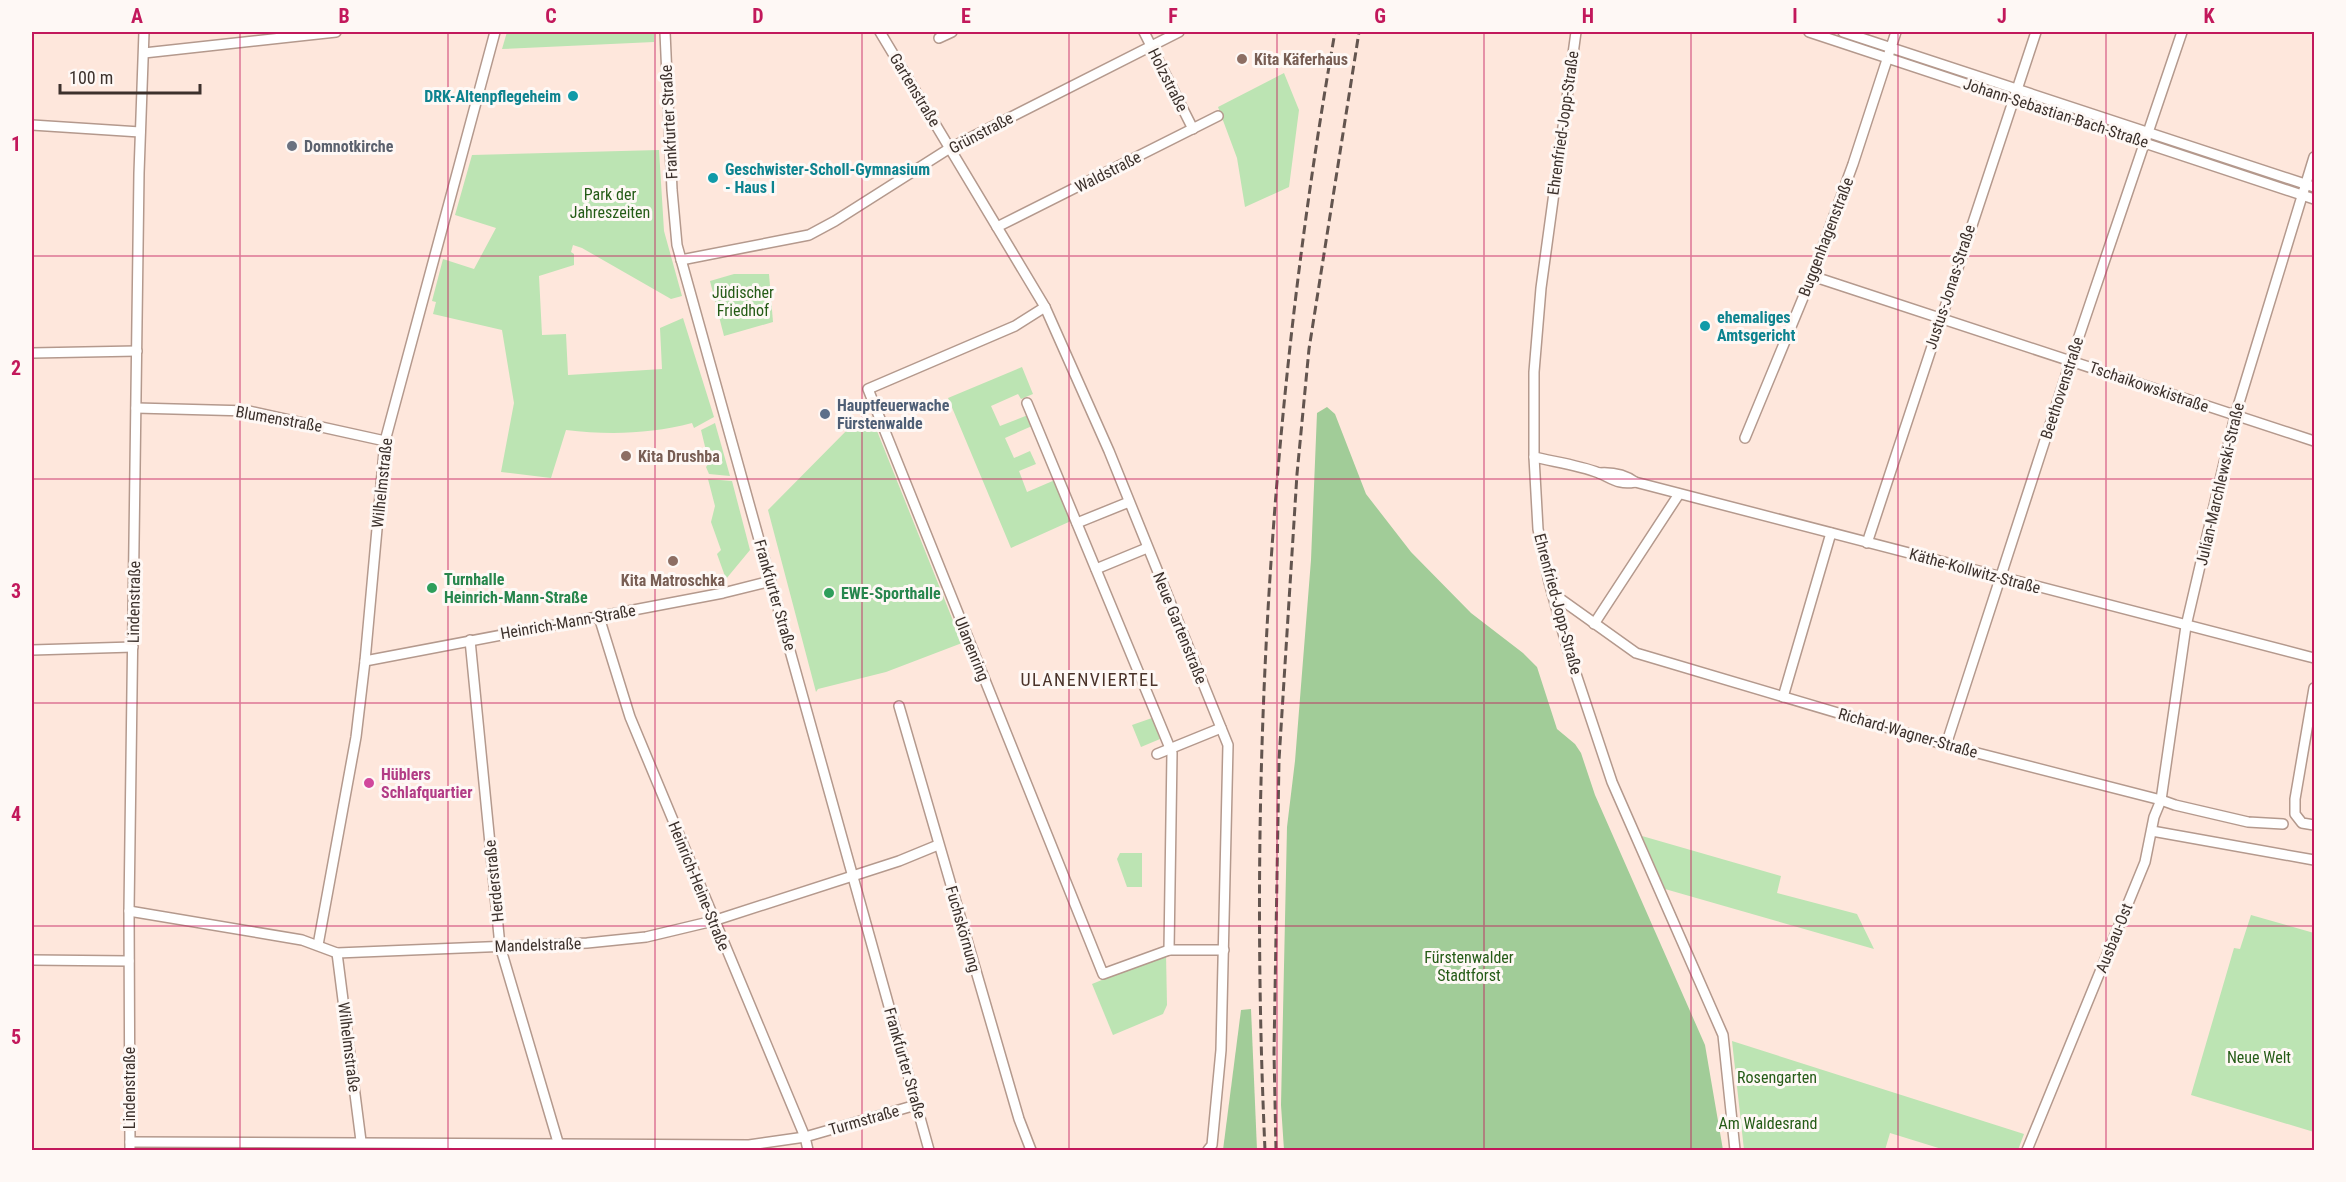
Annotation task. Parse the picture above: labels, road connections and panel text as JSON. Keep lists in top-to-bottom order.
{
  "streets": {
    "street": [
      "Holzstraße",
      "Gartenstraße",
      "Johann-Sebastian-Bach-Straße",
      "Frankfurter Straße",
      "Ehrenfried-Jopp-Straße",
      "Grünstraße",
      "Waldstraße",
      "Buggenhagenstraße",
      "Justus-Jonas-Straße",
      "Tschaikowskistraße",
      "Beethovenstraße",
      "Blumenstraße",
      "Wilhelmstraße",
      "Julian-Marchlewski-Straße",
      "Käthe-Kollwitz-Straße",
      "Lindenstraße",
      "Heinrich-Mann-Straße",
      "Neue Gartenstraße",
      "Ulanenring",
      "Richard-Wagner-Straße",
      "Herderstraße",
      "Heinrich-Heine-Straße",
      "Fuchskörnung",
      "Ausbau-Ost",
      "Mandelstraße",
      "Turmstraße"
    ]
  },
  "crossings": [
    ["Holzstraße", "Grünstraße"],
    ["Holzstraße", "Waldstraße"],
    ["Gartenstraße", "Grünstraße"],
    ["Gartenstraße", "Neue Gartenstraße"],
    ["Johann-Sebastian-Bach-Straße", "Buggenhagenstraße"],
    ["Johann-Sebastian-Bach-Straße", "Justus-Jonas-Straße"],
    ["Johann-Sebastian-Bach-Straße", "Beethovenstraße"],
    ["Johann-Sebastian-Bach-Straße", "Julian-Marchlewski-Straße"],
    ["Frankfurter Straße", "Grünstraße"],
    ["Frankfurter Straße", "Heinrich-Mann-Straße"],
    ["Frankfurter Straße", "Mandelstraße"],
    ["Frankfurter Straße", "Turmstraße"],
    ["Ehrenfried-Jopp-Straße", "Käthe-Kollwitz-Straße"],
    ["Ehrenfried-Jopp-Straße", "Richard-Wagner-Straße"],
    ["Grünstraße", "Neue Gartenstraße"],
    ["Waldstraße", "Neue Gartenstraße"],
    ["Buggenhagenstraße", "Tschaikowskistraße"],
    ["Justus-Jonas-Straße", "Tschaikowskistraße"],
    ["Justus-Jonas-Straße", "Käthe-Kollwitz-Straße"],
    ["Tschaikowskistraße", "Beethovenstraße"],
    ["Tschaikowskistraße", "Julian-Marchlewski-Straße"],
    ["Beethovenstraße", "Käthe-Kollwitz-Straße"],
    ["Beethovenstraße", "Richard-Wagner-Straße"],
    ["Blumenstraße", "Wilhelmstraße"],
    ["Blumenstraße", "Lindenstraße"],
    ["Wilhelmstraße", "Heinrich-Mann-Straße"],
    ["Wilhelmstraße", "Mandelstraße"],
    ["Wilhelmstraße", "Turmstraße"],
    ["Julian-Marchlewski-Straße", "Käthe-Kollwitz-Straße"],
    ["Julian-Marchlewski-Straße", "Richard-Wagner-Straße"],
    ["Julian-Marchlewski-Straße", "Ausbau-Ost"],
    ["Lindenstraße", "Mandelstraße"],
    ["Lindenstraße", "Turmstraße"],
    ["Heinrich-Mann-Straße", "Herderstraße"],
    ["Heinrich-Mann-Straße", "Heinrich-Heine-Straße"],
    ["Neue Gartenstraße", "Ulanenring"],
    ["Herderstraße", "Mandelstraße"],
    ["Herderstraße", "Turmstraße"],
    ["Heinrich-Heine-Straße", "Mandelstraße"],
    ["Heinrich-Heine-Straße", "Turmstraße"],
    ["Fuchskörnung", "Mandelstraße"]
  ],
  "districts": ["ULANENVIERTEL"],
  "parks": [
    "Park der Jahreszeiten",
    "Jüdischer Friedhof",
    "Fürstenwalder Stadtforst",
    "Neue Welt",
    "Rosengarten",
    "Am Waldesrand"
  ],
  "places": [
    "Kita Käferhaus",
    "DRK-Altenpflegeheim",
    "Domnotkirche",
    "Geschwister-Scholl-Gymnasium - Haus I",
    "ehemaliges Amtsgericht",
    "Hauptfeuerwache Fürstenwalde",
    "Kita Drushba",
    "Kita Matroschka",
    "Turnhalle Heinrich-Mann-Straße",
    "EWE-Sporthalle",
    "Hüblers Schlafquartier"
  ],
  "scale_bar": "100 m",
  "grid": {
    "columns": [
      "A",
      "B",
      "C",
      "D",
      "E",
      "F",
      "G",
      "H",
      "I",
      "J",
      "K"
    ],
    "rows": [
      "1",
      "2",
      "3",
      "4",
      "5"
    ]
  }
}
